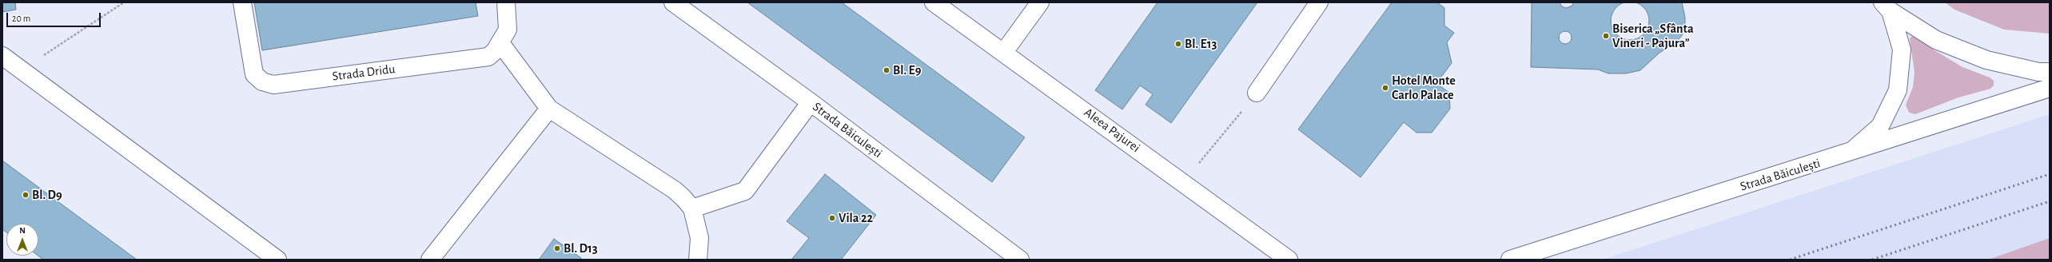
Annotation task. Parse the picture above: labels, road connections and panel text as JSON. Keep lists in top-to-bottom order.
{
  "streets": {
    "street": ["Strada Dridu", "Strada Băiculești", "Aleea Pajurei"]
  },
  "places": [
    "Biserica „Sfânta Vineri - Pajura”",
    "Bl. E13",
    "Bl. E9",
    "Hotel Monte Carlo Palace",
    "Bl. D9",
    "Vila 22",
    "Bl. D13"
  ],
  "scale_bar": "20 m",
  "north": "top"
}
